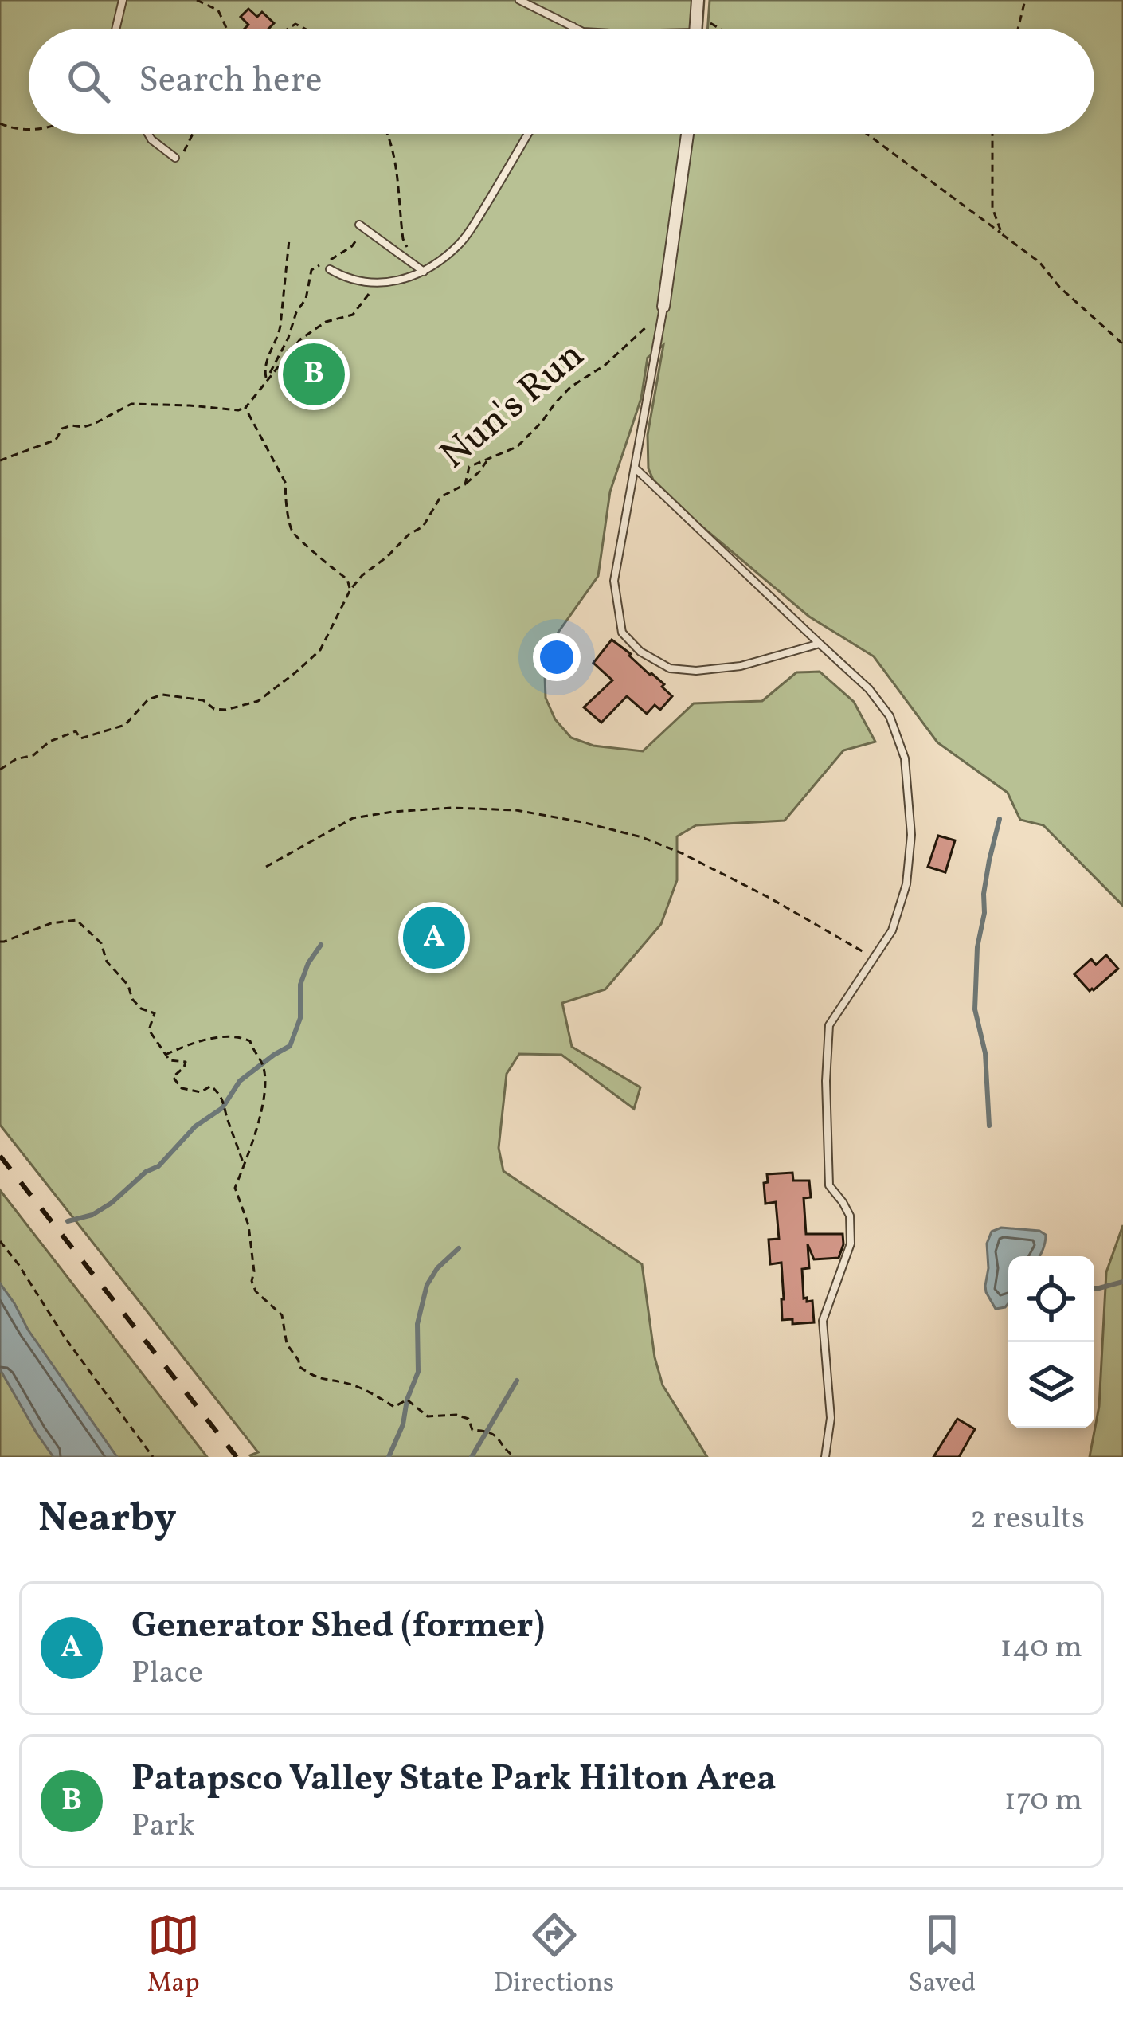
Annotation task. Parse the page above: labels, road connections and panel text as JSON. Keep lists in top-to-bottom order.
{
  "streets": {
    "path": ["Nun's Run"]
  },
  "page": {
    "search": "Search here",
    "pins": ["B", "A"],
    "heading": ["Nearby", "2 results"],
    "list": [
      {
        "mark": "A",
        "name": "Generator Shed (former)",
        "note": "Place",
        "value": "140 m"
      },
      {
        "mark": "B",
        "name": "Patapsco Valley State Park Hilton Area",
        "note": "Park",
        "value": "170 m"
      }
    ],
    "nav": ["Map", "Directions", "Saved"]
  }
}
